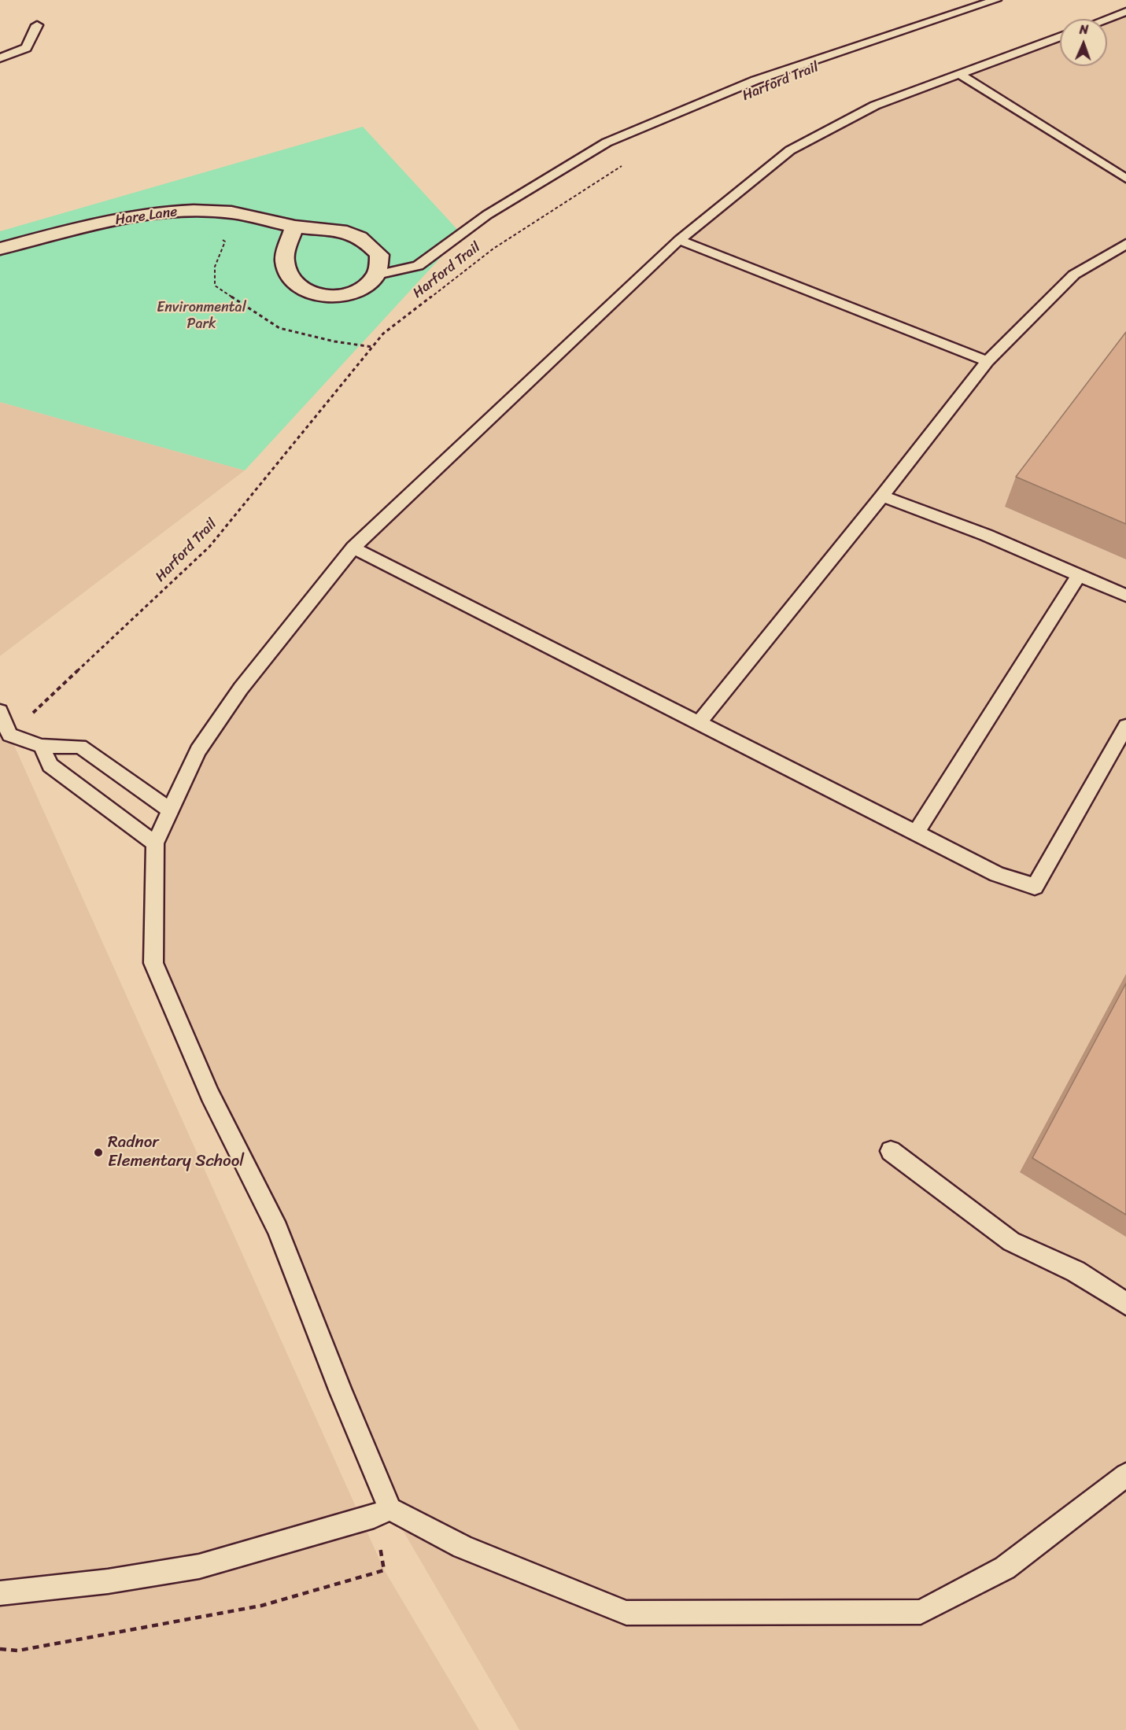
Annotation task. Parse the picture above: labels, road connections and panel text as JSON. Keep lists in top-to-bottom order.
{
  "streets": {
    "street": ["Hare Lane"],
    "path": ["Harford Trail"]
  },
  "parks": ["Environmental Park"],
  "places": ["Radnor Elementary School"],
  "north": "top"
}
